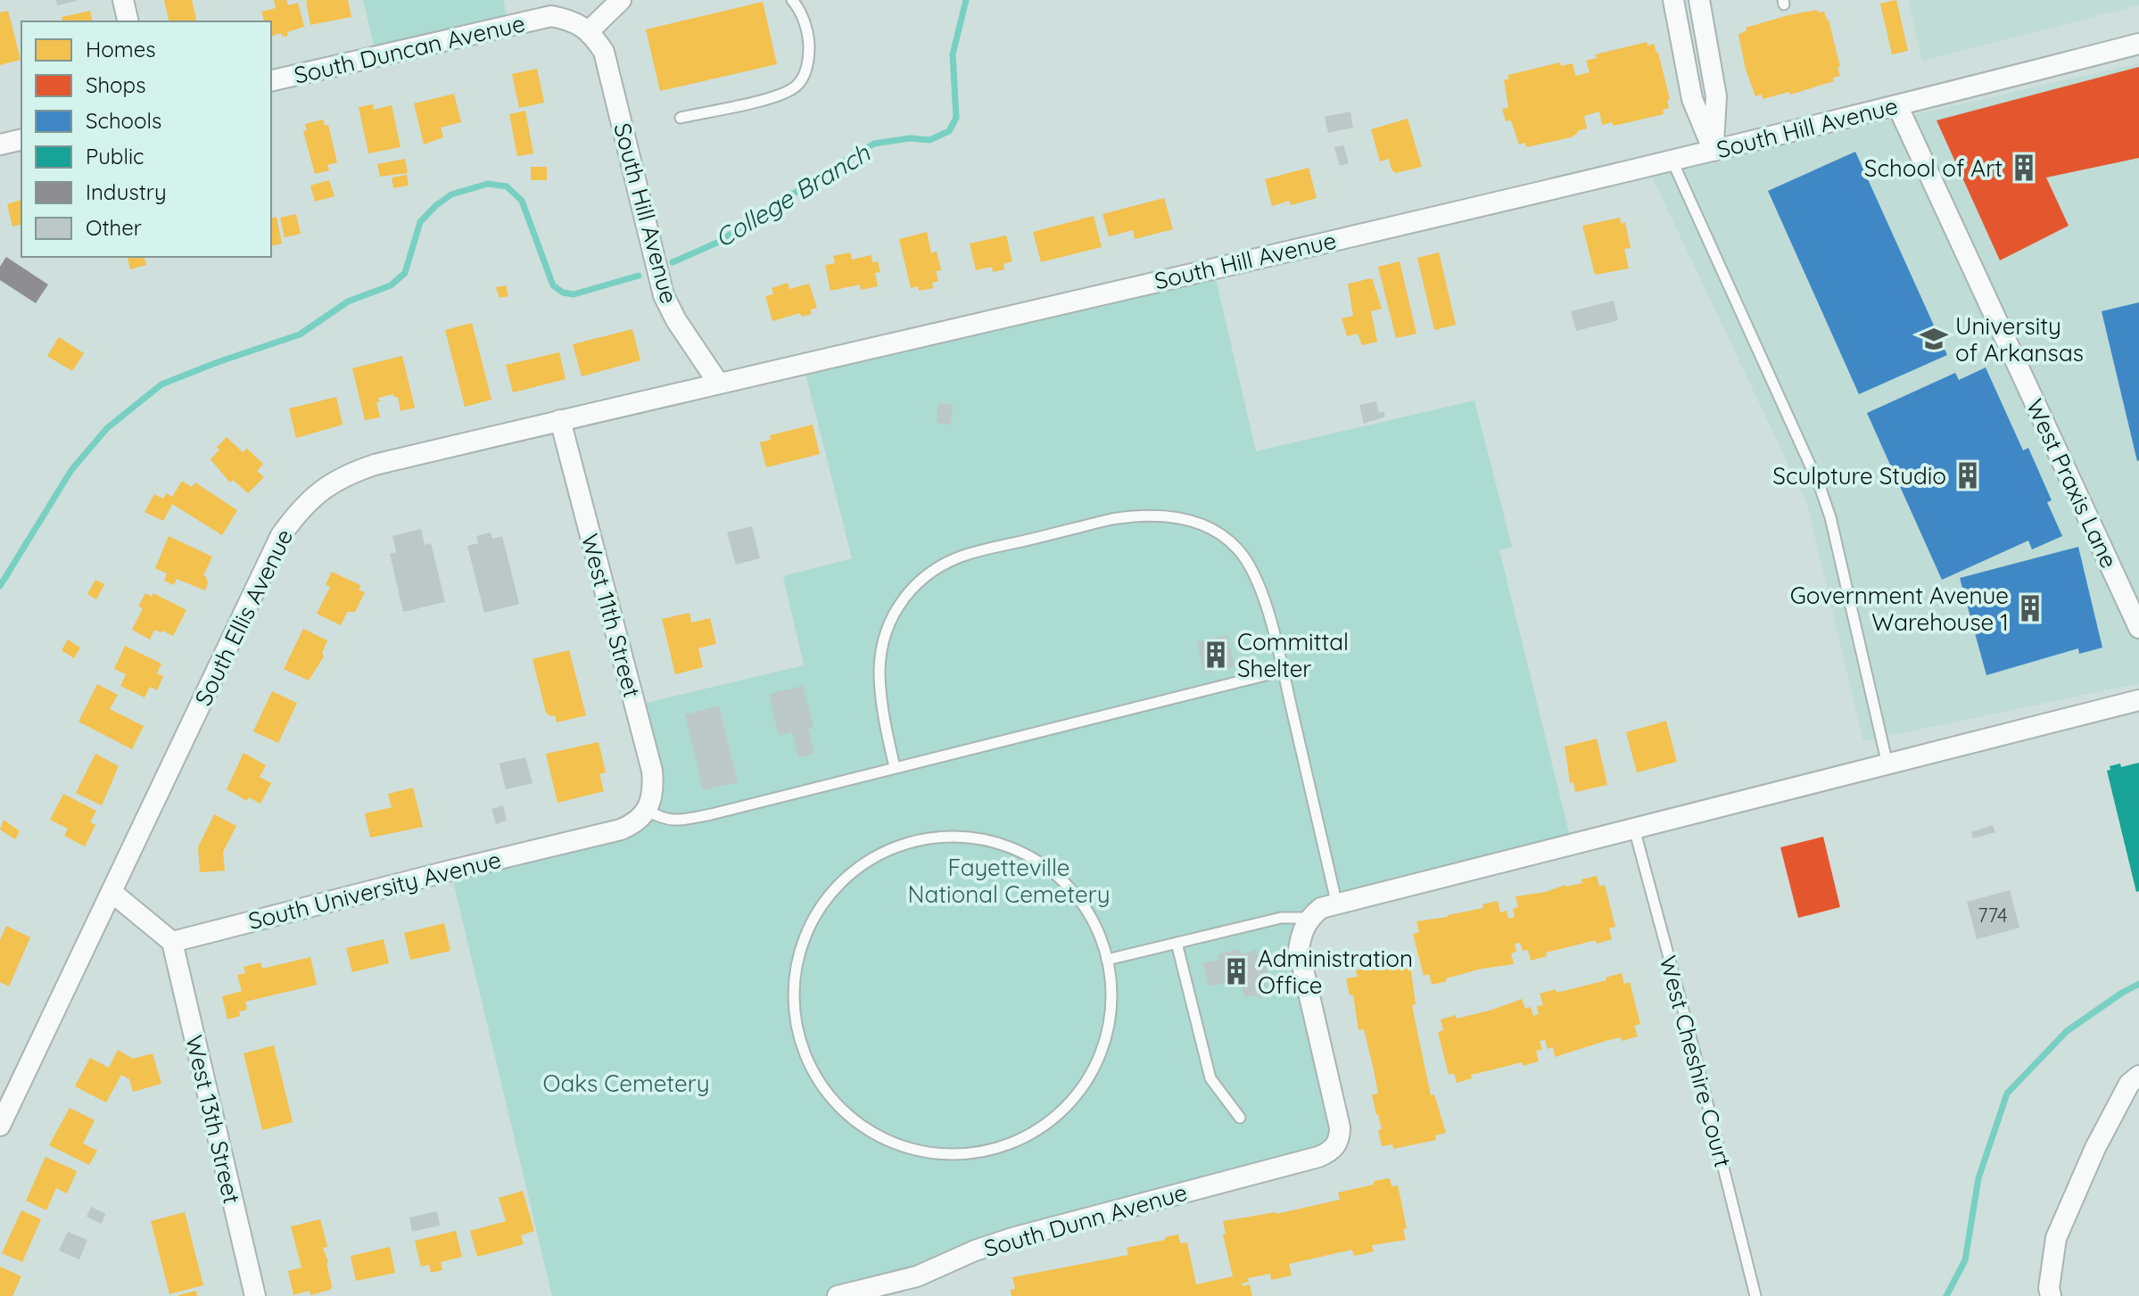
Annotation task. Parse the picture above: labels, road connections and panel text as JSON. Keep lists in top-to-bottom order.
{
  "streets": {
    "street": [
      "South Duncan Avenue",
      "South Hill Avenue",
      "West Praxis Lane",
      "West 11th Street",
      "South Ellis Avenue",
      "South University Avenue",
      "West 13th Street",
      "South Dunn Avenue"
    ],
    "lane": ["West Cheshire Court"]
  },
  "crossings": [
    ["South Duncan Avenue", "South Hill Avenue"],
    ["South Hill Avenue", "West Praxis Lane"],
    ["South Hill Avenue", "South Ellis Avenue"],
    ["West 11th Street", "South Ellis Avenue"],
    ["West 11th Street", "South University Avenue"],
    ["South University Avenue", "West 13th Street"]
  ],
  "water": ["College Branch"],
  "parks": ["Fayetteville National Cemetery", "Oaks Cemetery"],
  "places": {
    "building": [
      "School of Art",
      "Sculpture Studio",
      "Government Avenue Warehouse 1",
      "Committal Shelter",
      "Administration Office"
    ],
    "school or university": ["University of Arkansas"]
  },
  "house_numbers": ["774"],
  "legend": [
    "Homes",
    "Shops",
    "Schools",
    "Public",
    "Industry",
    "Other"
  ]
}
